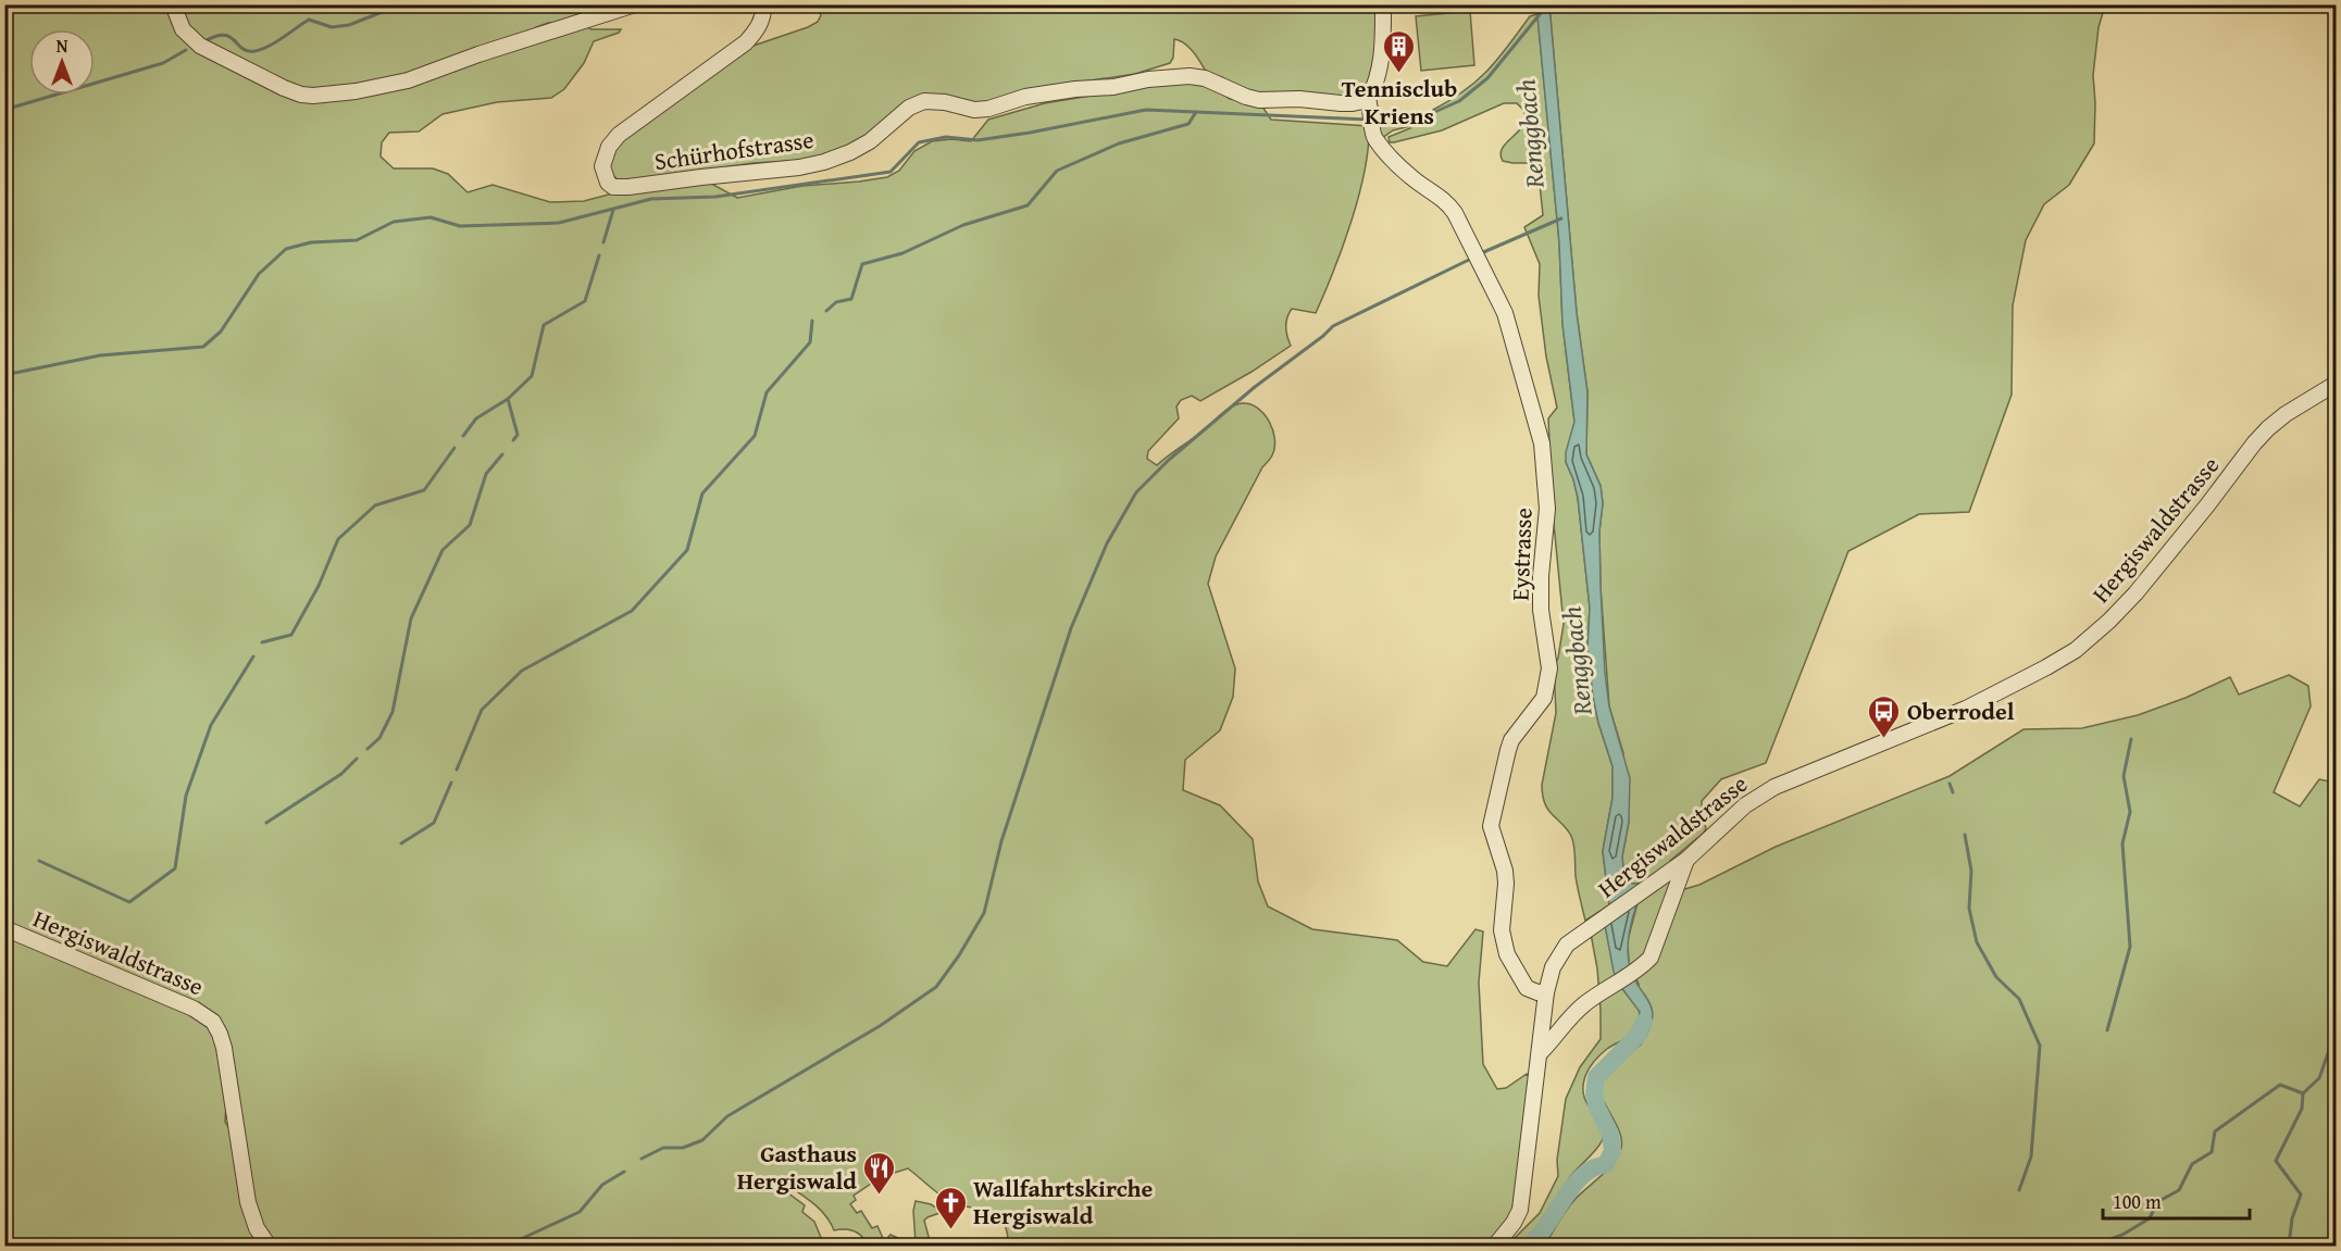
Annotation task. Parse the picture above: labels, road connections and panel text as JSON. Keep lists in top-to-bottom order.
{
  "streets": {
    "street": ["Schürhofstrasse", "Hergiswaldstrasse", "Eystrasse"]
  },
  "crossings": [
    ["Schürhofstrasse", "Eystrasse"],
    ["Hergiswaldstrasse", "Eystrasse"]
  ],
  "water": ["Renggbach"],
  "places": {
    "building": ["Tennisclub Kriens"],
    "bus stop": ["Oberrodel"],
    "restaurant": ["Gasthaus Hergiswald"],
    "church": ["Wallfahrtskirche Hergiswald"]
  },
  "scale_bar": "100 m",
  "north": "top"
}
